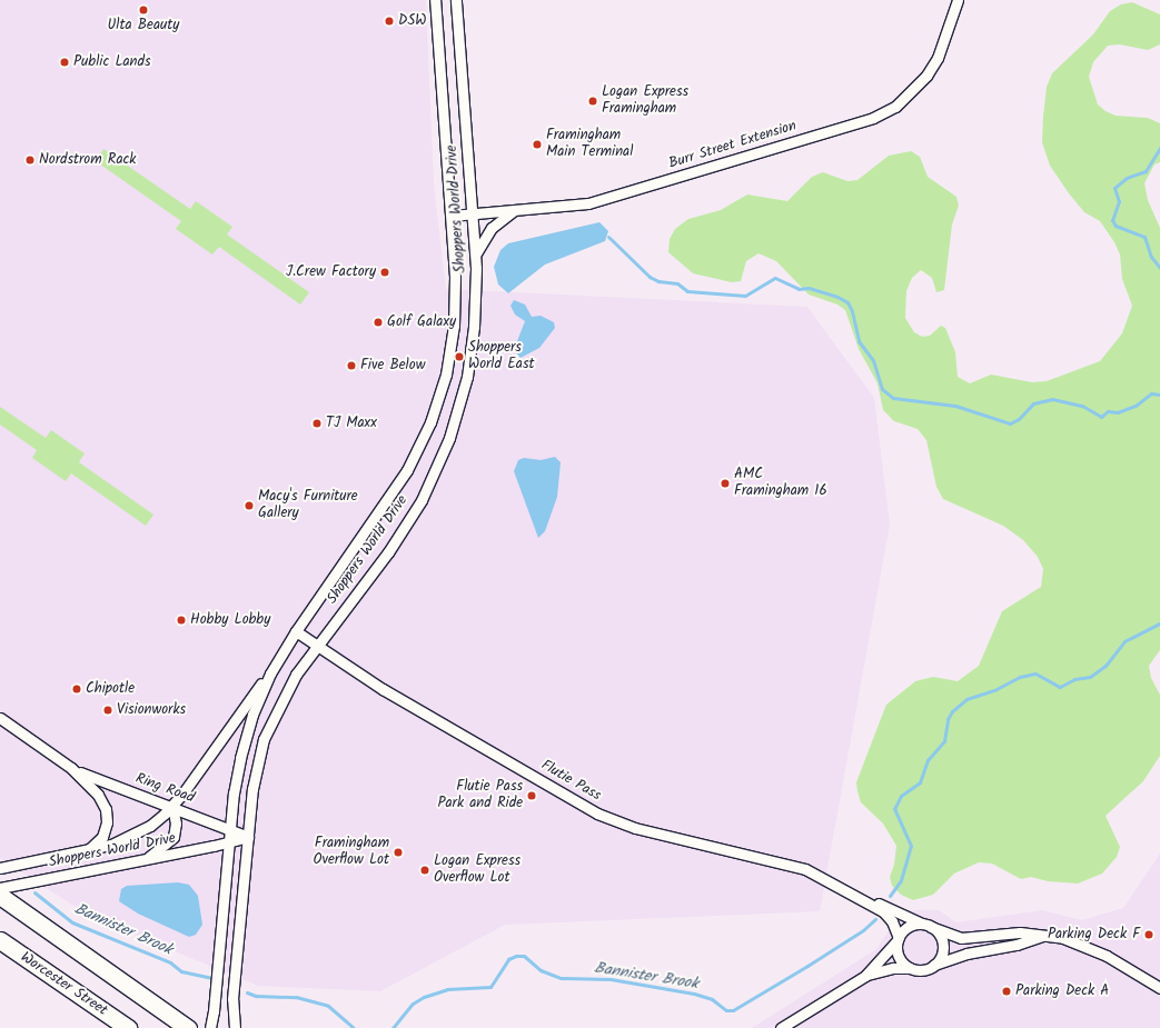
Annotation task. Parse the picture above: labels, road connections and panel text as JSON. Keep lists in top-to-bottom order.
{
  "streets": {
    "highway": ["Worcester Street"],
    "street": [
      "Burr Street Extension",
      "Shoppers World Drive",
      "Flutie Pass",
      "Ring Road"
    ]
  },
  "crossings": [
    ["Burr Street Extension", "Shoppers World Drive"],
    ["Shoppers World Drive", "Flutie Pass"],
    ["Shoppers World Drive", "Ring Road"]
  ],
  "water": ["Bannister Brook"],
  "places": [
    "Ulta Beauty",
    "DSW",
    "Public Lands",
    "Logan Express Framingham",
    "Framingham Main Terminal",
    "Nordstrom Rack",
    "J.Crew Factory",
    "Golf Galaxy",
    "Shoppers World East",
    "Five Below",
    "TJ Maxx",
    "AMC Framingham 16",
    "Macy's Furniture Gallery",
    "Hobby Lobby",
    "Chipotle",
    "Visionworks",
    "Flutie Pass Park and Ride",
    "Framingham Overflow Lot",
    "Logan Express Overflow Lot",
    "Parking Deck F",
    "Parking Deck A"
  ]
}
